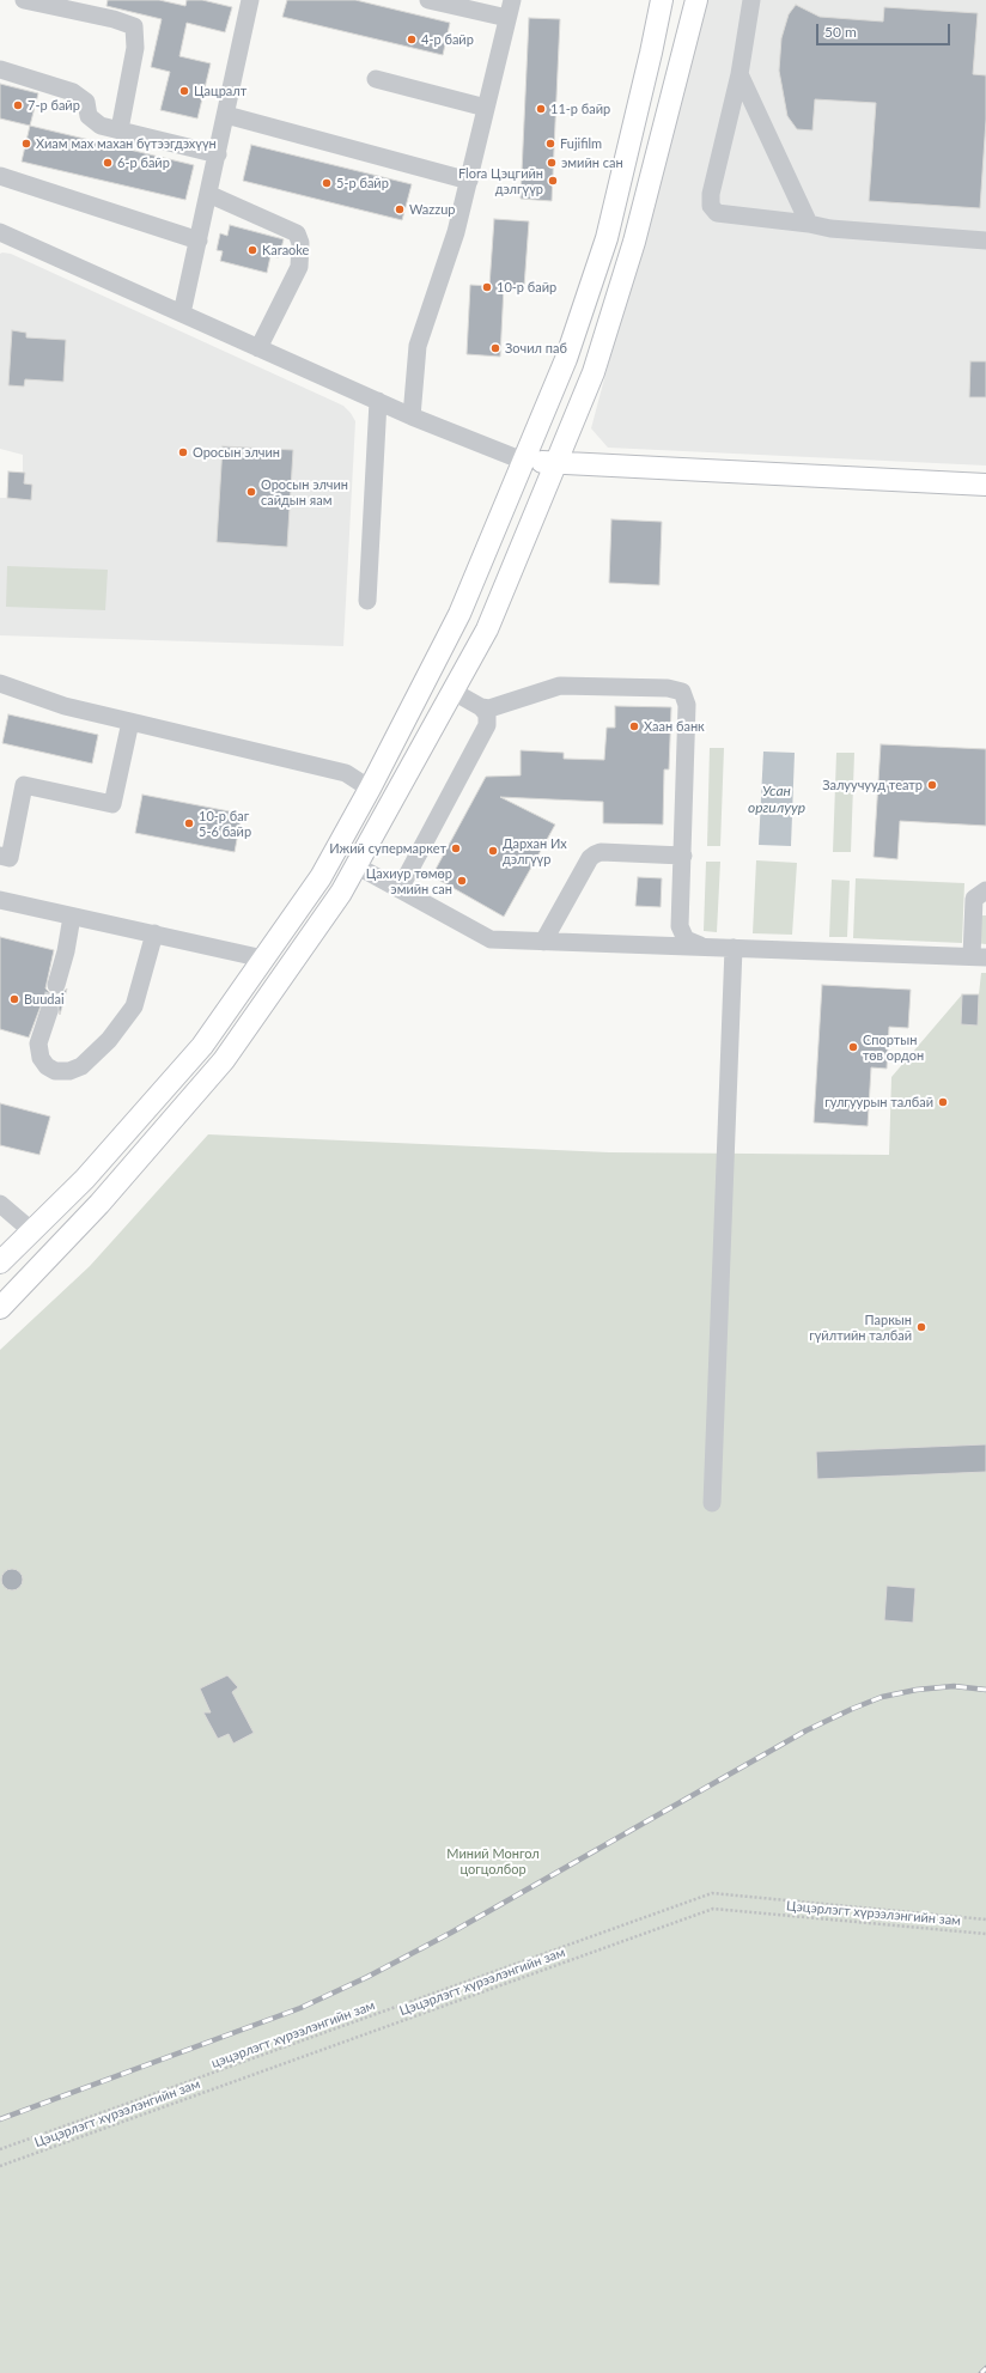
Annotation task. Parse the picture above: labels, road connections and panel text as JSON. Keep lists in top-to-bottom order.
{
  "streets": {
    "path": ["Цэцэрлэгт хүрээлэнгийн зам", "цэцэрлэгт хүрээлэнгийн зам"]
  },
  "water": ["Усан оргилуур"],
  "parks": ["Миний Монгол цогцолбор"],
  "places": [
    "4-р байр",
    "Цацралт",
    "7-р байр",
    "11-р байр",
    "Хиам мах махан бүтээгдэхүүн",
    "Fujifilm",
    "6-р байр",
    "эмийн сан",
    "Flora Цэцгийн дэлгүүр",
    "5-р байр",
    "Wazzup",
    "Karaoke",
    "10-р байр",
    "Зочил паб",
    "Оросын элчин",
    "Оросын элчин сайдын яам",
    "Хаан банк",
    "Залуучууд театр",
    "10-р баг 5-6 байр",
    "Ижий супермаркет",
    "Дархан Их дэлгүүр",
    "Цахиур төмөр эмийн сан",
    "Buudai",
    "Спортын төв ордон",
    "гулгуурын талбай",
    "Паркын гүйлтийн талбай"
  ],
  "scale_bar": "50 m"
}
